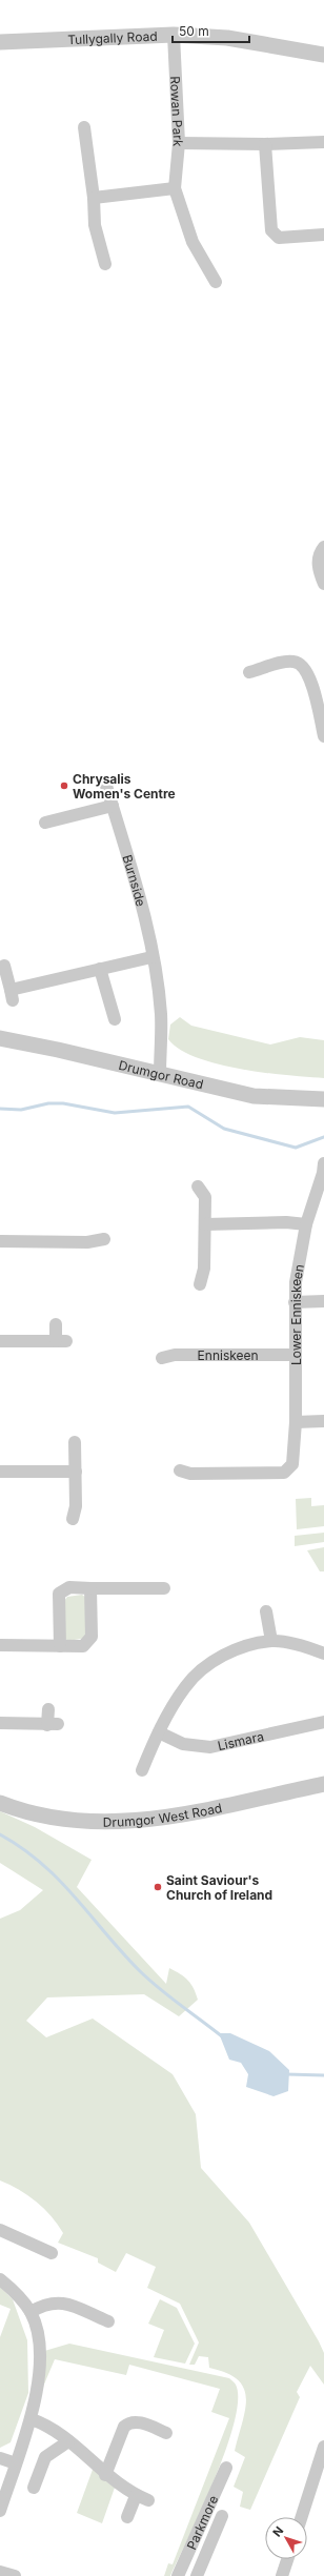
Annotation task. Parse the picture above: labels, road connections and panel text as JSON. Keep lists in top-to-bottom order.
{
  "streets": {
    "street": [
      "Tullygally Road",
      "Rowan Park",
      "Burnside",
      "Drumgor Road",
      "Lower Enniskeen",
      "Enniskeen",
      "Lismara",
      "Drumgor West Road",
      "Parkmore"
    ]
  },
  "crossings": [
    ["Tullygally Road", "Rowan Park"],
    ["Burnside", "Drumgor Road"],
    ["Lower Enniskeen", "Enniskeen"]
  ],
  "places": ["Chrysalis Women's Centre", "Saint Saviour's Church of Ireland"],
  "scale_bar": "50 m",
  "north": "top left"
}
